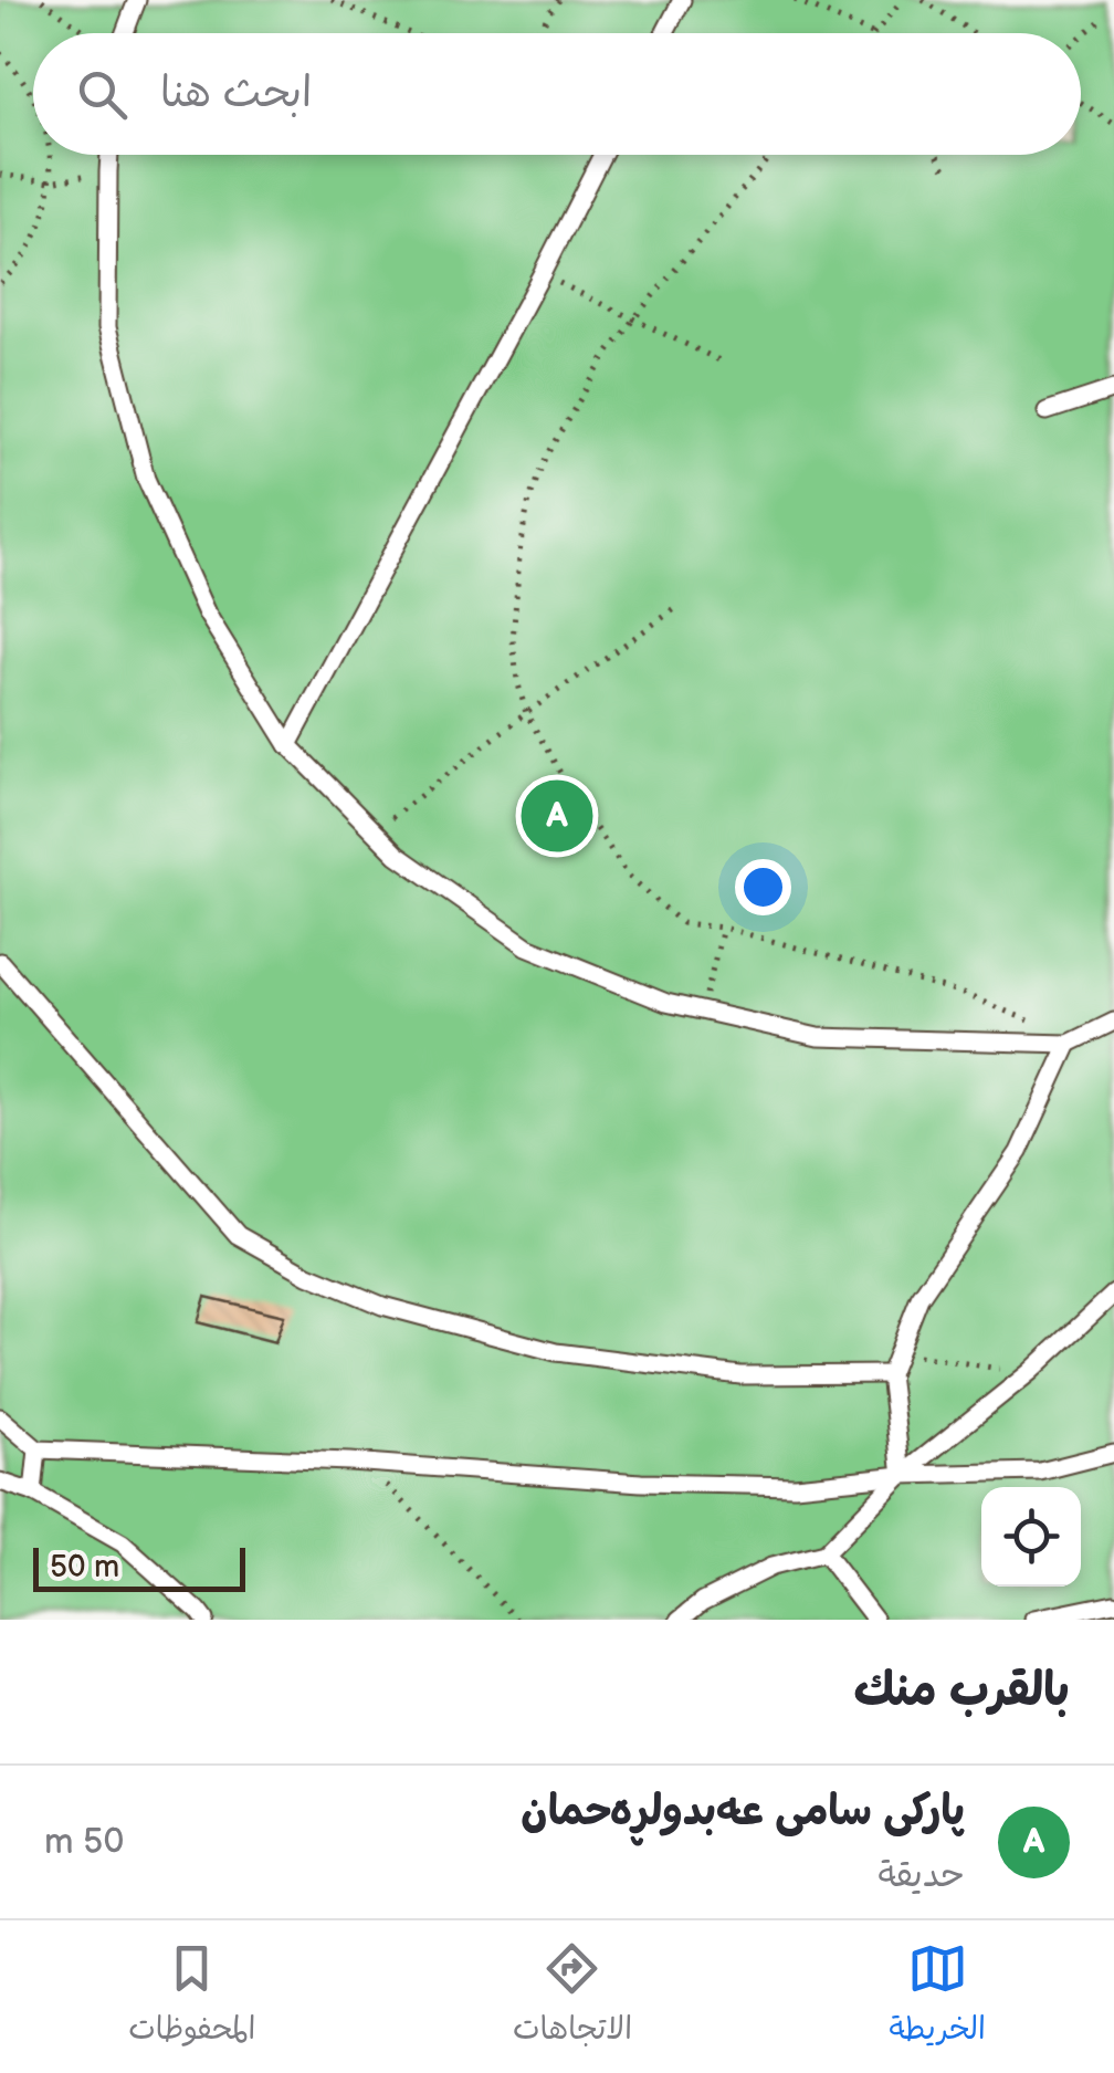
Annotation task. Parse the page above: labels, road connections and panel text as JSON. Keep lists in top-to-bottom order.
{
  "scale_bar": "50 m",
  "page": {
    "search": "ابحث هنا",
    "pins": "A",
    "scale": "50 m",
    "heading": "بالقرب منك",
    "list": [
      {
        "mark": "A",
        "name": "پارکی سامی عەبدولڕەحمان",
        "note": "حديقة",
        "value": "50 m"
      }
    ],
    "nav": ["الخريطة", "الاتجاهات", "المحفوظات"]
  }
}
